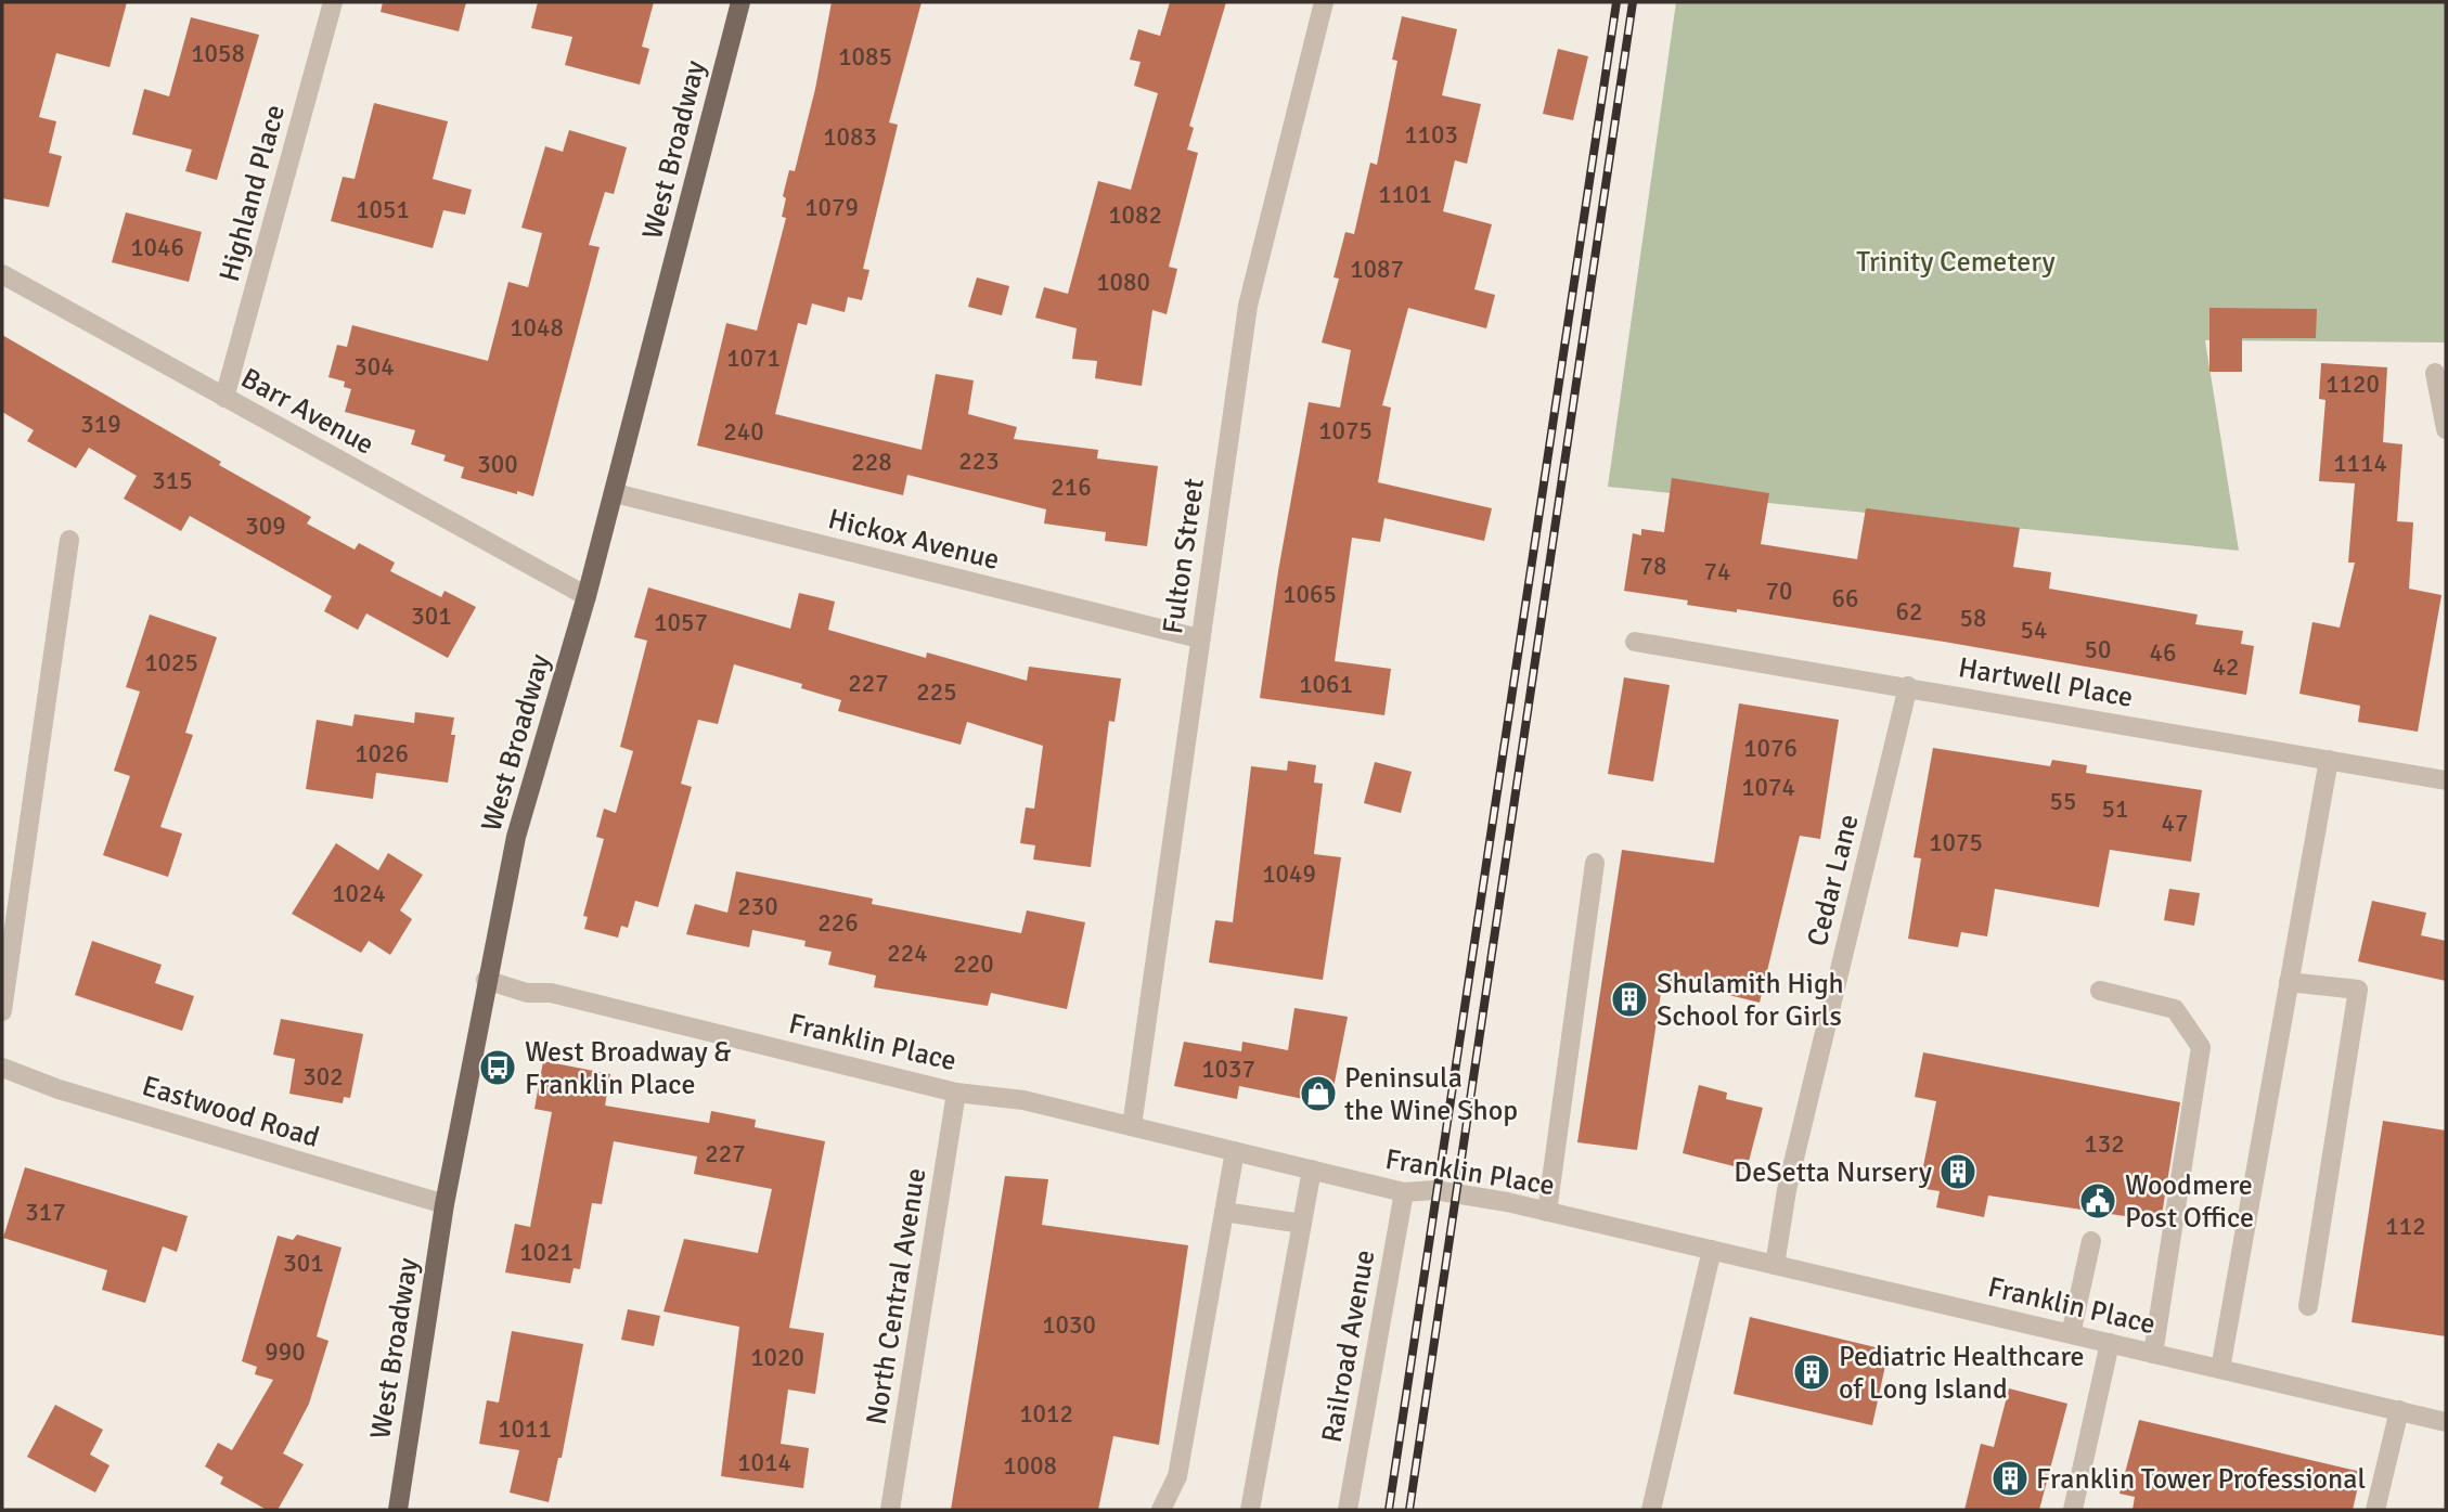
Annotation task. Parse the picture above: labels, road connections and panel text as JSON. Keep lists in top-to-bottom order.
{
  "streets": {
    "main road": ["West Broadway"],
    "street": [
      "Highland Place",
      "Barr Avenue",
      "Hickox Avenue",
      "Fulton Street",
      "Hartwell Place",
      "Cedar Lane",
      "Franklin Place",
      "Eastwood Road",
      "North Central Avenue",
      "Railroad Avenue"
    ]
  },
  "crossings": [
    ["West Broadway", "Barr Avenue"],
    ["West Broadway", "Hickox Avenue"],
    ["West Broadway", "Franklin Place"],
    ["West Broadway", "Eastwood Road"],
    ["Highland Place", "Barr Avenue"],
    ["Hickox Avenue", "Fulton Street"],
    ["Fulton Street", "Franklin Place"],
    ["Hartwell Place", "Cedar Lane"],
    ["Cedar Lane", "Franklin Place"],
    ["Franklin Place", "North Central Avenue"],
    ["Franklin Place", "Railroad Avenue"]
  ],
  "parks": ["Trinity Cemetery"],
  "places": {
    "building": [
      "Shulamith High School for Girls",
      "DeSetta Nursery",
      "Pediatric Healthcare of Long Island",
      "Franklin Tower Professional"
    ],
    "bus stop": ["West Broadway & Franklin Place"],
    "shop": ["Peninsula the Wine Shop"],
    "public building": ["Woodmere Post Office"]
  },
  "house_numbers": [
    "1058",
    "1085",
    "1103",
    "1083",
    "1101",
    "1079",
    "1051",
    "1082",
    "1046",
    "1087",
    "1080",
    "1048",
    "1071",
    "304",
    "1120",
    "319",
    "1075",
    "240",
    "223",
    "228",
    "1114",
    "300",
    "315",
    "216",
    "309",
    "78",
    "74",
    "70",
    "1065",
    "66",
    "62",
    "301",
    "58",
    "1057",
    "54",
    "50",
    "46",
    "1025",
    "42",
    "227",
    "1061",
    "225",
    "1076",
    "1026",
    "1074",
    "55",
    "51",
    "47",
    "1075",
    "1049",
    "1024",
    "230",
    "226",
    "224",
    "220",
    "1037",
    "302",
    "132",
    "227",
    "317",
    "112",
    "1021",
    "301",
    "1030",
    "990",
    "1020",
    "1012",
    "1011",
    "1014",
    "1008"
  ]
}
